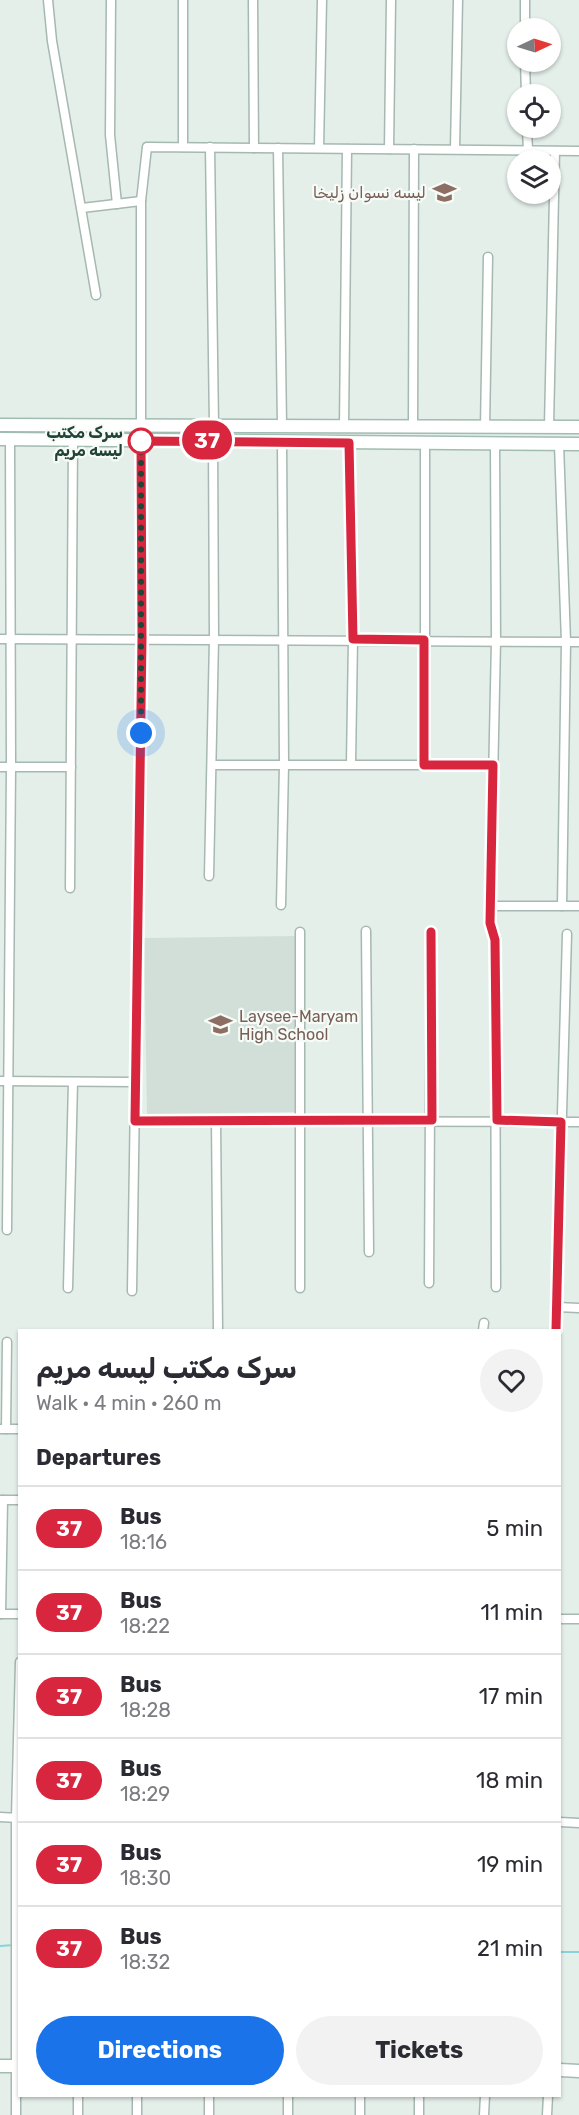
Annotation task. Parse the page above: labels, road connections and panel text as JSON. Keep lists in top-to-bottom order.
{
  "places": {
    "school or university": ["لیسه نسوان زلیخا", "Laysee-Maryam High School"],
    "other": ["سرک مکتب لیسه مریم"]
  },
  "lines": ["bus line 37"],
  "north": "right",
  "page": {
    "on_map": "37",
    "heading": [
      ["سرک مکتب لیسه مریم", "Walk · 4 min · 260 m"],
      "Departures"
    ],
    "list": [
      {
        "mark": "37",
        "name": "Bus",
        "note": "18:16",
        "value": "5 min"
      },
      {
        "mark": "37",
        "name": "Bus",
        "note": "18:22",
        "value": "11 min"
      },
      {
        "mark": "37",
        "name": "Bus",
        "note": "18:28",
        "value": "17 min"
      },
      {
        "mark": "37",
        "name": "Bus",
        "note": "18:29",
        "value": "18 min"
      },
      {
        "mark": "37",
        "name": "Bus",
        "note": "18:30",
        "value": "19 min"
      },
      {
        "mark": "37",
        "name": "Bus",
        "note": "18:32",
        "value": "21 min"
      }
    ],
    "buttons": ["Directions", "Tickets"]
  }
}
